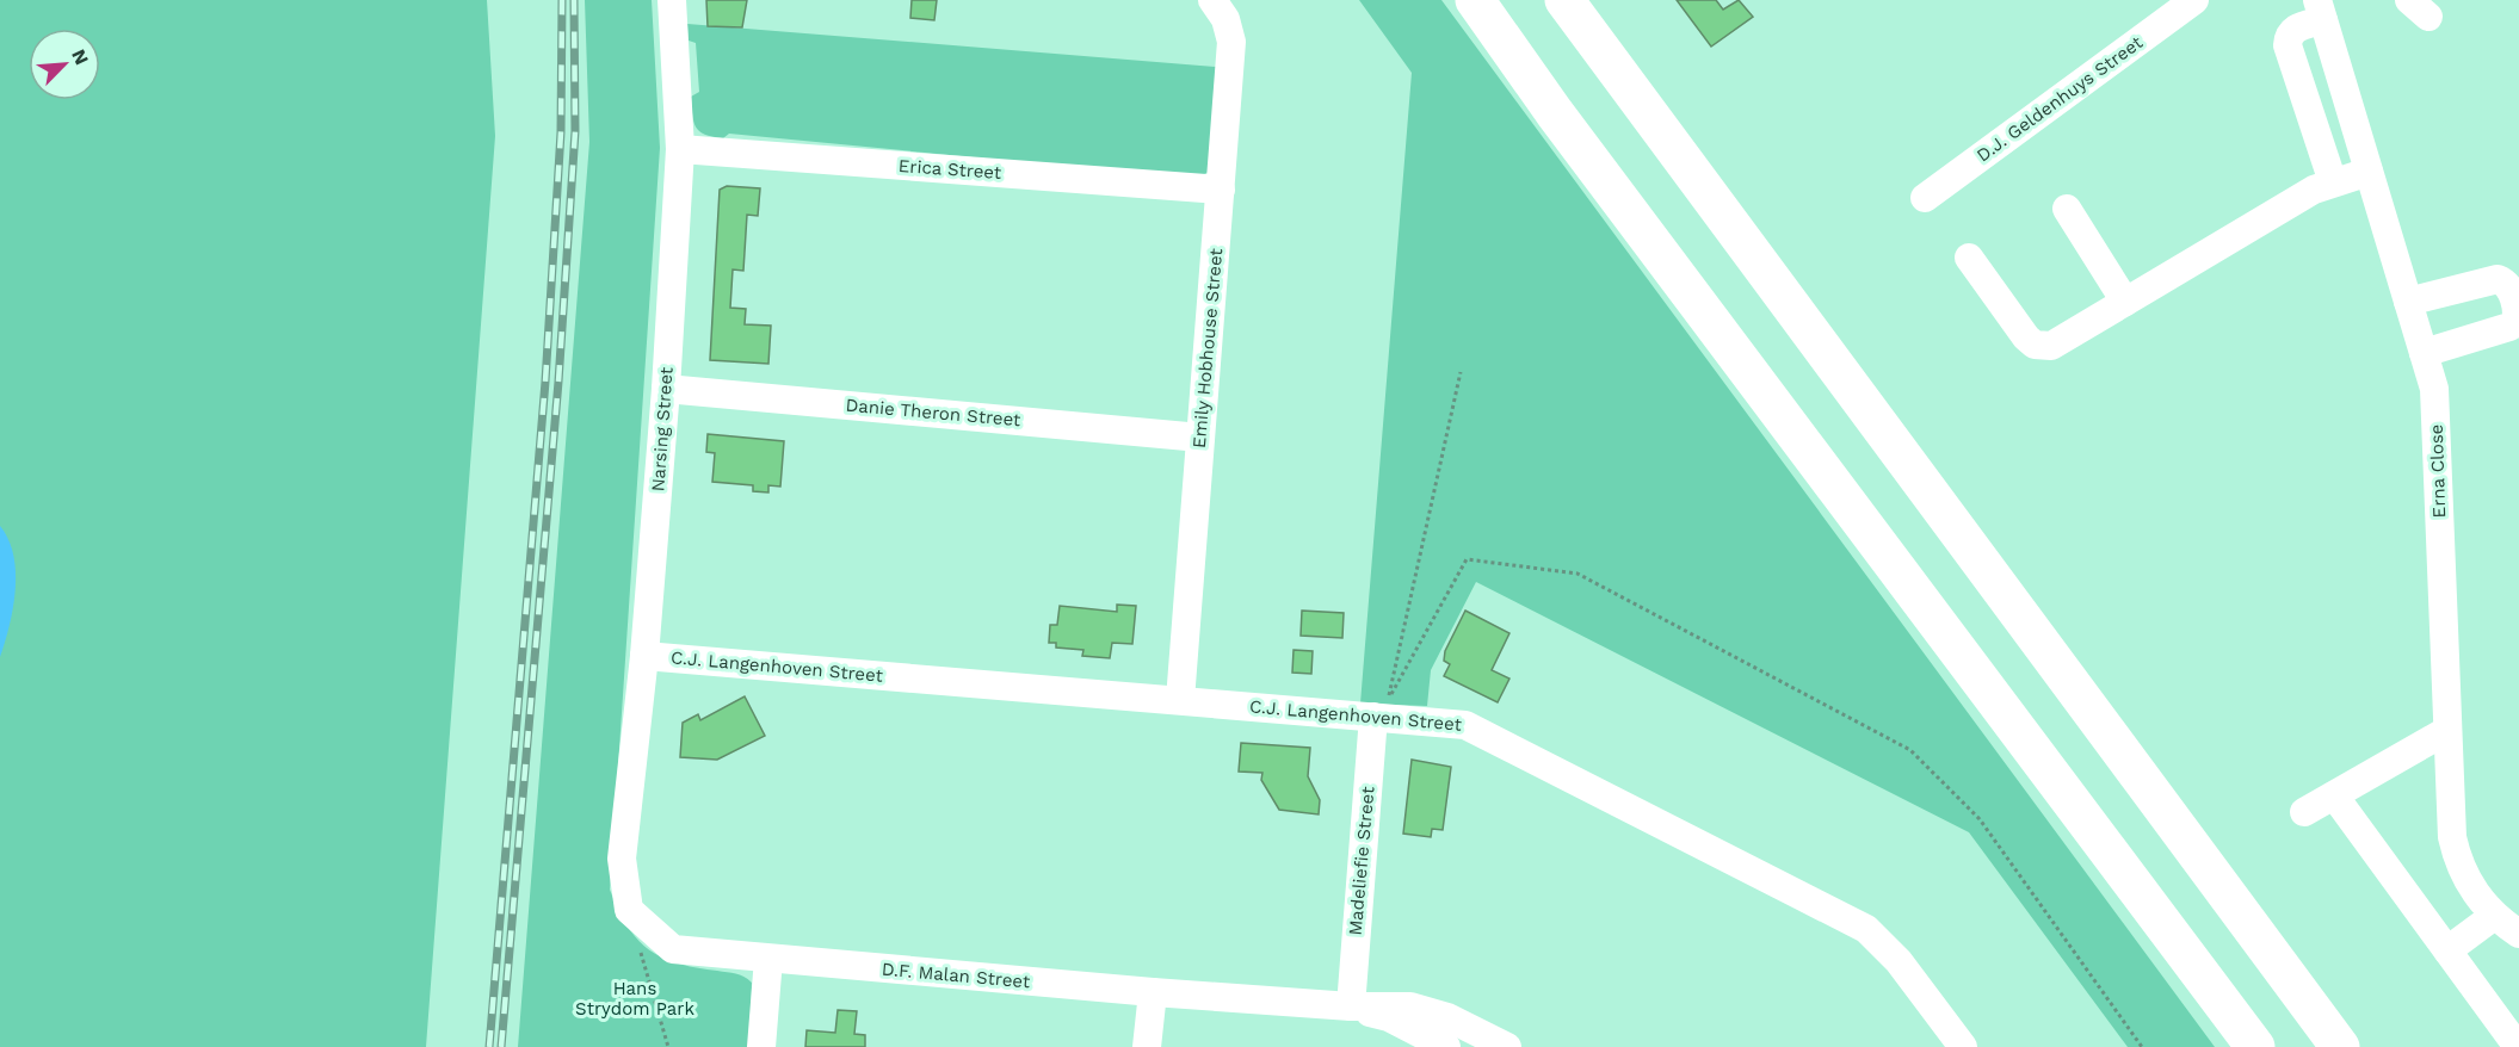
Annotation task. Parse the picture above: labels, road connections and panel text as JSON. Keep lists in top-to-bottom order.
{
  "streets": {
    "street": [
      "D.J. Geldenhuys Street",
      "Erica Street",
      "Emily Hobhouse Street",
      "Danie Theron Street",
      "Narsing Street",
      "Erna Close",
      "C.J. Langenhoven Street",
      "Madeliefie Street",
      "D.F. Malan Street"
    ]
  },
  "crossings": [
    ["Erica Street", "Emily Hobhouse Street"],
    ["Erica Street", "Narsing Street"],
    ["Emily Hobhouse Street", "Danie Theron Street"],
    ["Emily Hobhouse Street", "C.J. Langenhoven Street"],
    ["Danie Theron Street", "Narsing Street"],
    ["Narsing Street", "C.J. Langenhoven Street"],
    ["Narsing Street", "D.F. Malan Street"],
    ["C.J. Langenhoven Street", "Madeliefie Street"],
    ["Madeliefie Street", "D.F. Malan Street"]
  ],
  "parks": ["Hans Strydom Park"],
  "north": "top right"
}
